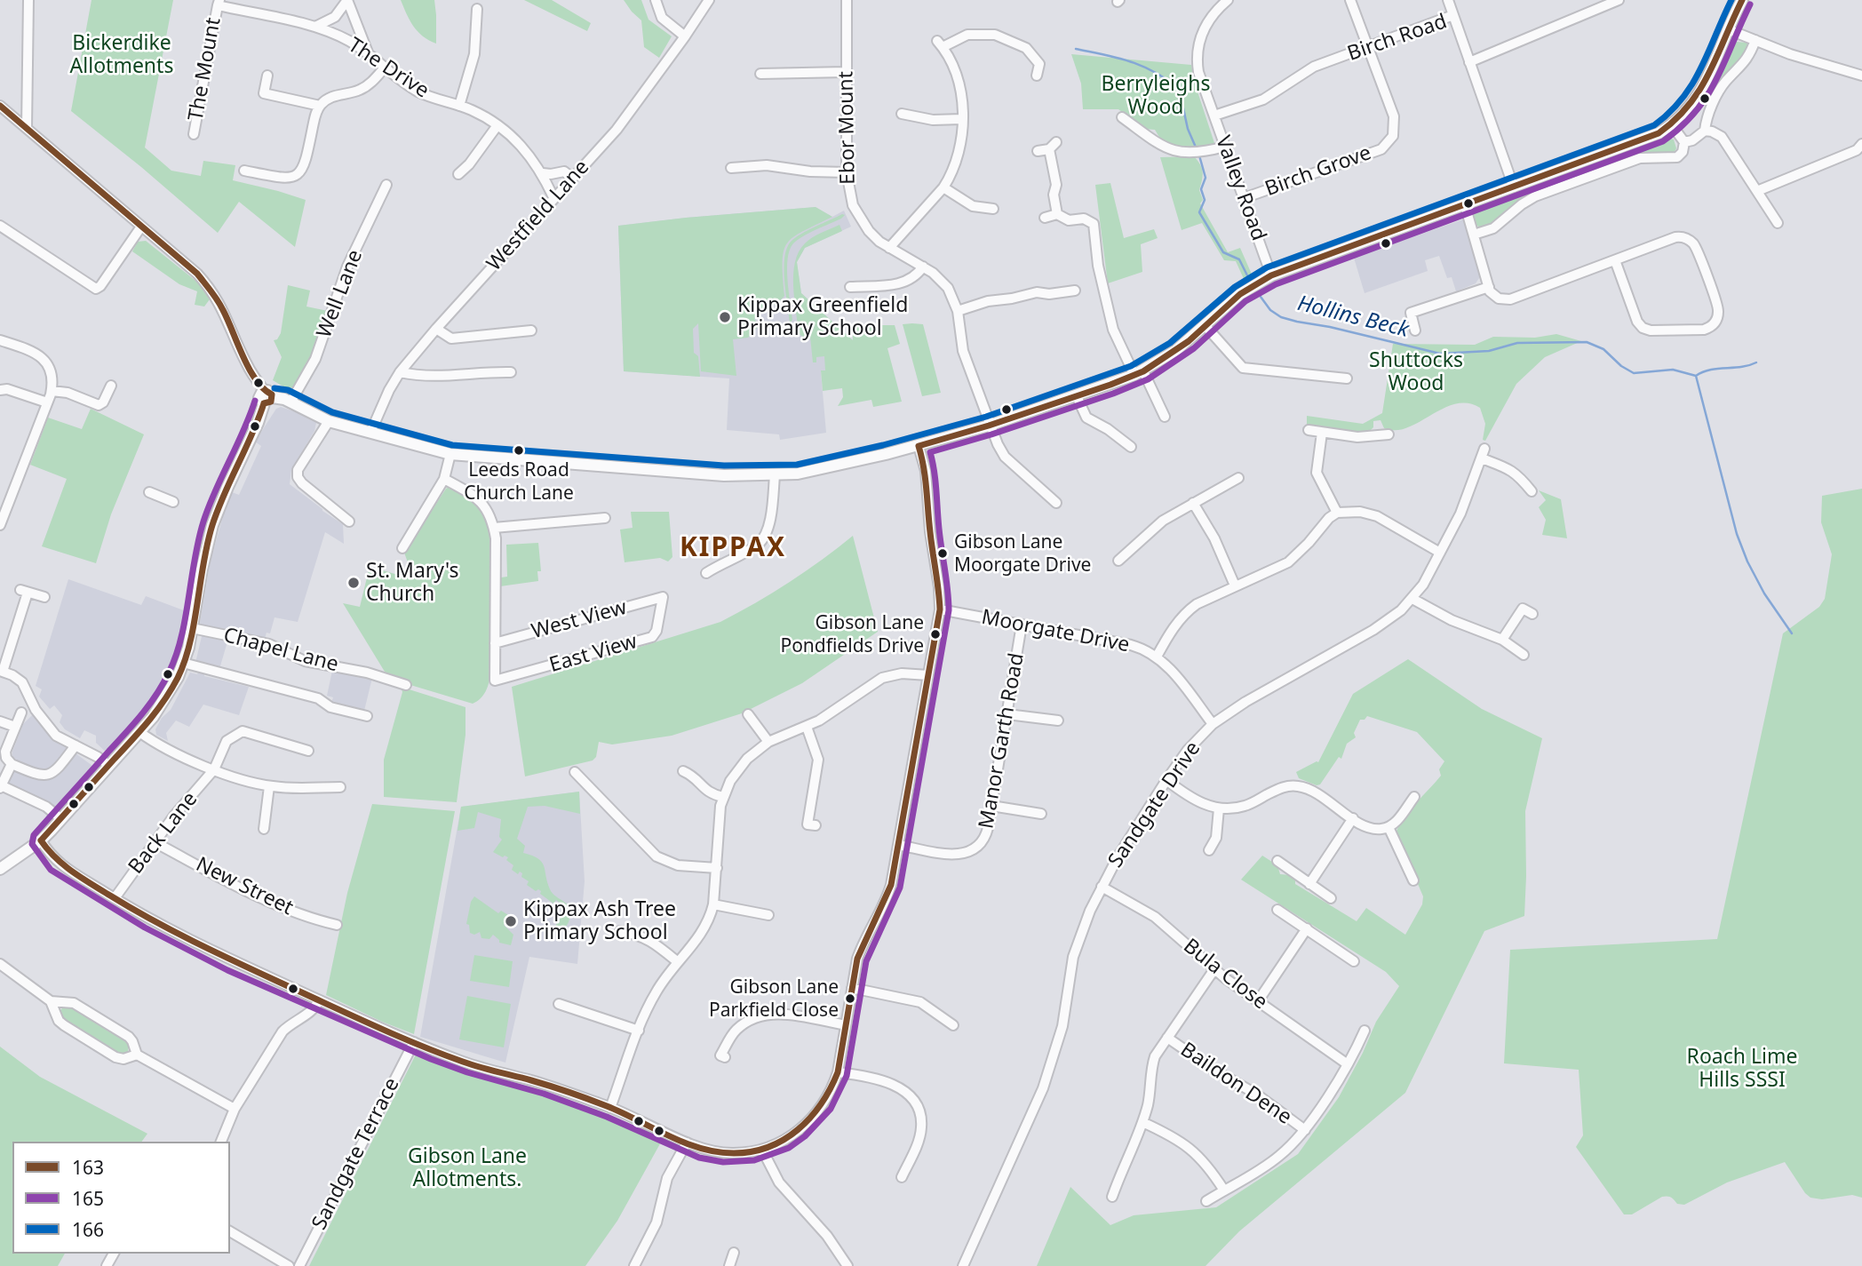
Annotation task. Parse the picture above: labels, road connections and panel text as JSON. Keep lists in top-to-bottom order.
{
  "streets": {
    "street": [
      "Birch Road",
      "The Drive",
      "The Mount",
      "Ebor Mount",
      "Birch Grove",
      "Valley Road",
      "Westfield Lane",
      "Well Lane",
      "West View",
      "Moorgate Drive",
      "Chapel Lane",
      "East View",
      "Manor Garth Road",
      "Sandgate Drive",
      "Back Lane",
      "New Street",
      "Bula Close",
      "Baildon Dene",
      "Sandgate Terrace"
    ]
  },
  "crossings": [
    ["Birch Road", "Birch Grove"],
    ["Birch Road", "Valley Road"],
    ["The Drive", "The Mount"],
    ["The Drive", "Westfield Lane"],
    ["Birch Grove", "Valley Road"],
    ["West View", "East View"],
    ["Moorgate Drive", "Manor Garth Road"],
    ["Moorgate Drive", "Sandgate Drive"],
    ["Sandgate Drive", "Bula Close"],
    ["Back Lane", "New Street"]
  ],
  "districts": ["KIPPAX"],
  "water": ["Hollins Beck"],
  "parks": [
    "Bickerdike Allotments",
    "Berryleighs Wood",
    "Shuttocks Wood",
    "Roach Lime Hills SSSI",
    "Gibson Lane Allotments."
  ],
  "places": [
    "Kippax Greenfield Primary School",
    "Leeds Road Church Lane",
    "Gibson Lane Moorgate Drive",
    "St. Mary's Church",
    "Gibson Lane Pondfields Drive",
    "Kippax Ash Tree Primary School",
    "Gibson Lane Parkfield Close"
  ],
  "lines": ["transit line 163", "transit line 166", "transit line 165"],
  "legend": ["163", "165", "166"]
}
